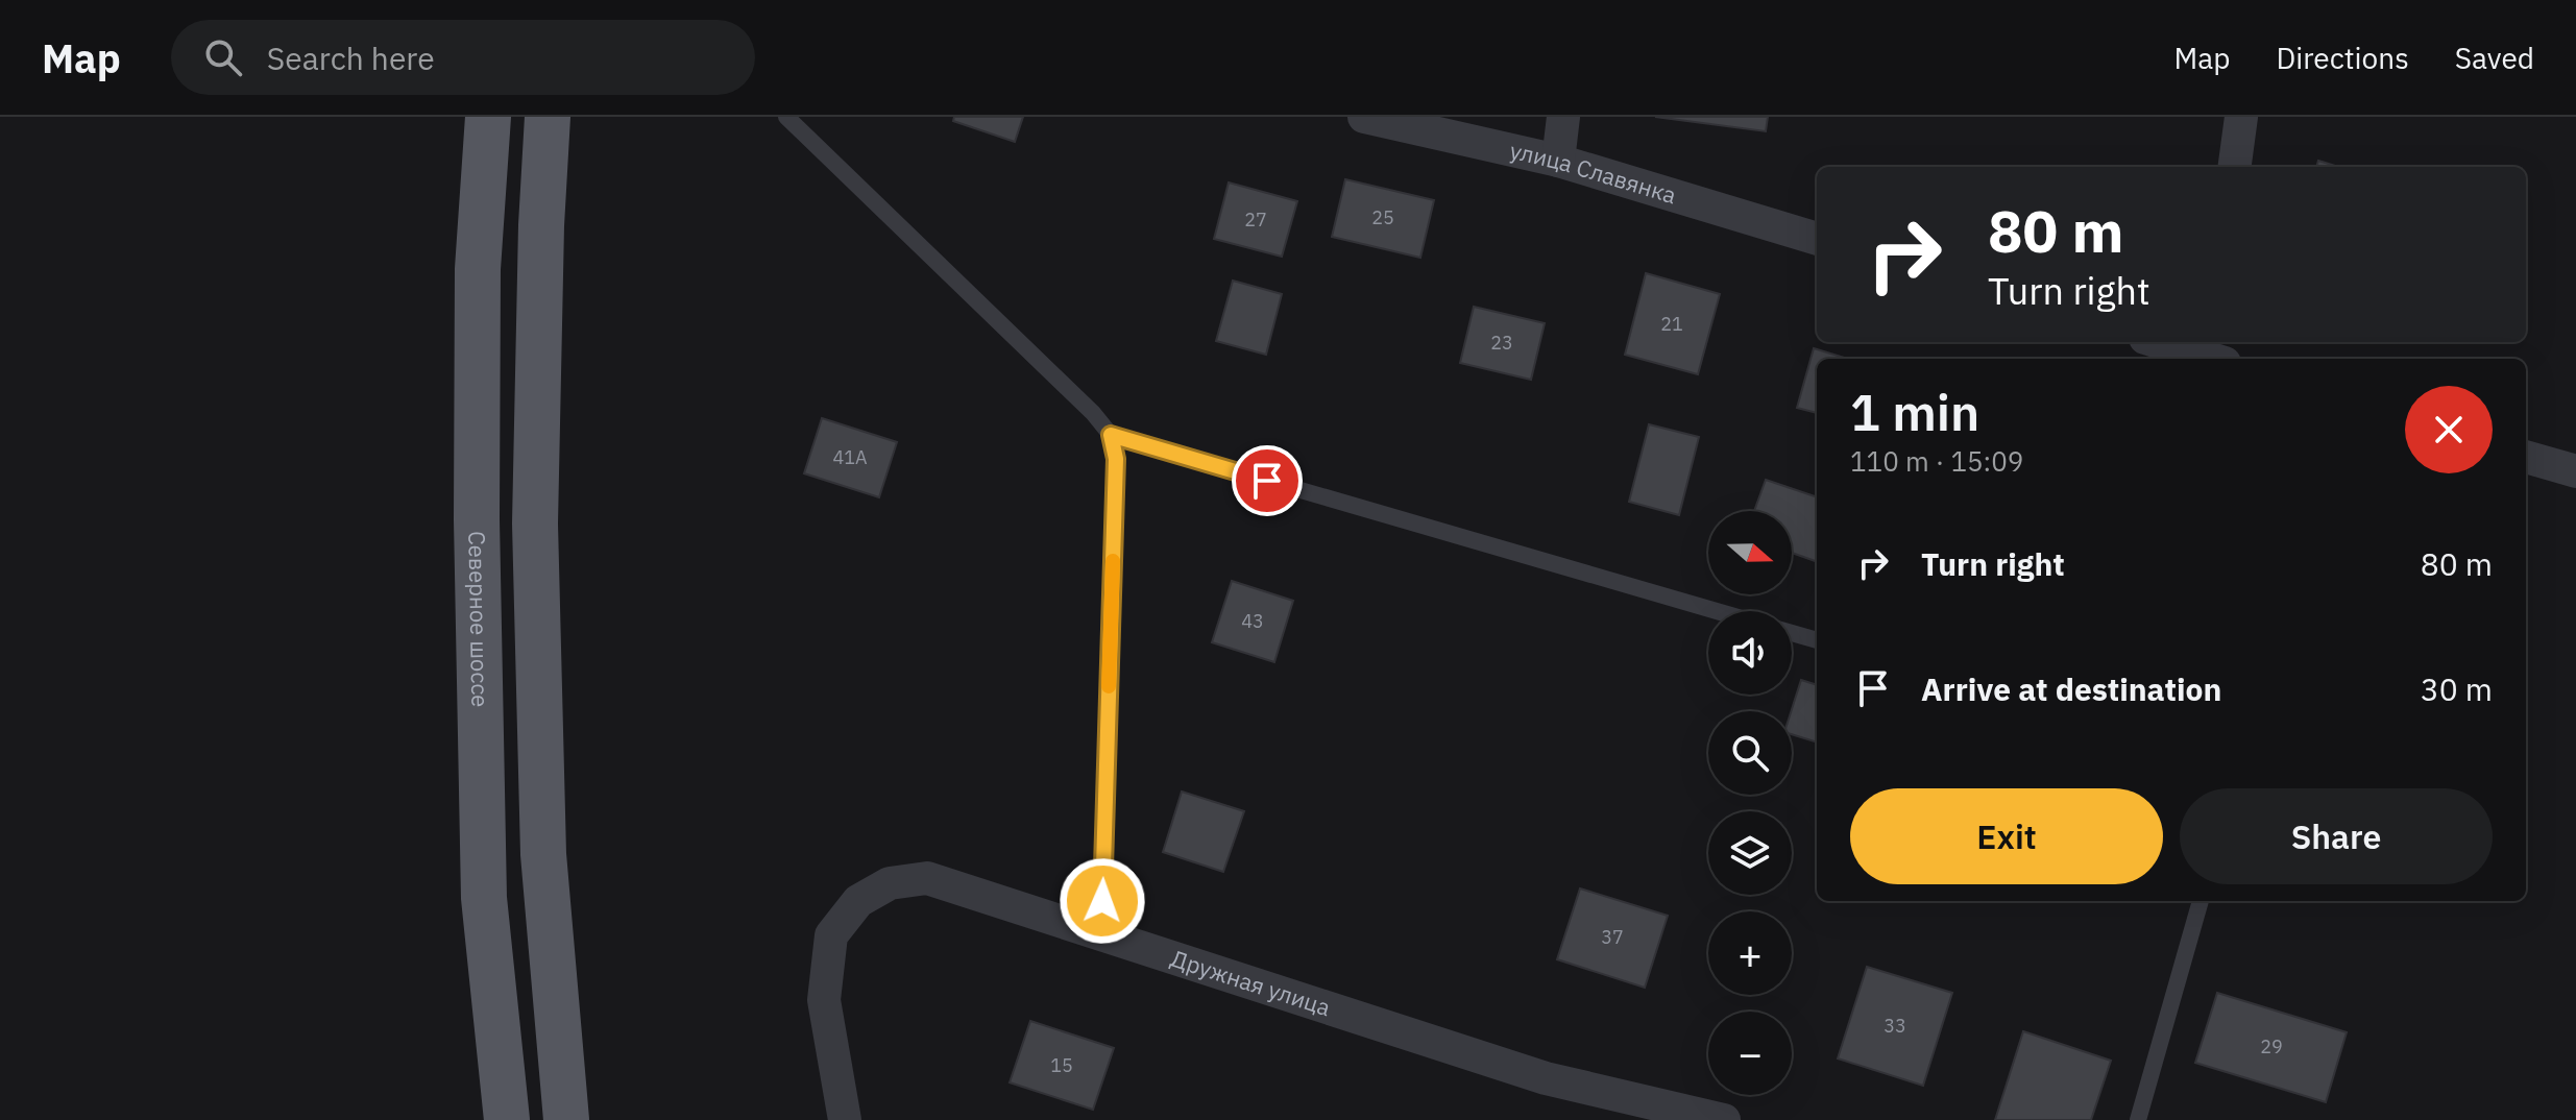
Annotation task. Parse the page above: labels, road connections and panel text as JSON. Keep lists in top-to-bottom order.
{
  "streets": {
    "main road": ["Северное шоссе"],
    "street": ["улица Славянка", "Дружная улица"]
  },
  "house_numbers": [
    "25",
    "27",
    "21",
    "23",
    "41А",
    "43",
    "37",
    "33",
    "29",
    "15"
  ],
  "north": "right",
  "page": {
    "header": "Map",
    "search": "Search here",
    "nav": ["Map", "Directions", "Saved"],
    "turn": ["80 m", "Turn right"],
    "heading": ["1 min", "110 m · 15:09"],
    "list": [
      {
        "name": "Turn right",
        "value": "80 m"
      },
      {
        "name": "Arrive at destination",
        "value": "30 m"
      }
    ],
    "map_buttons": ["+", "−"],
    "buttons": ["Exit", "Share"]
  }
}
